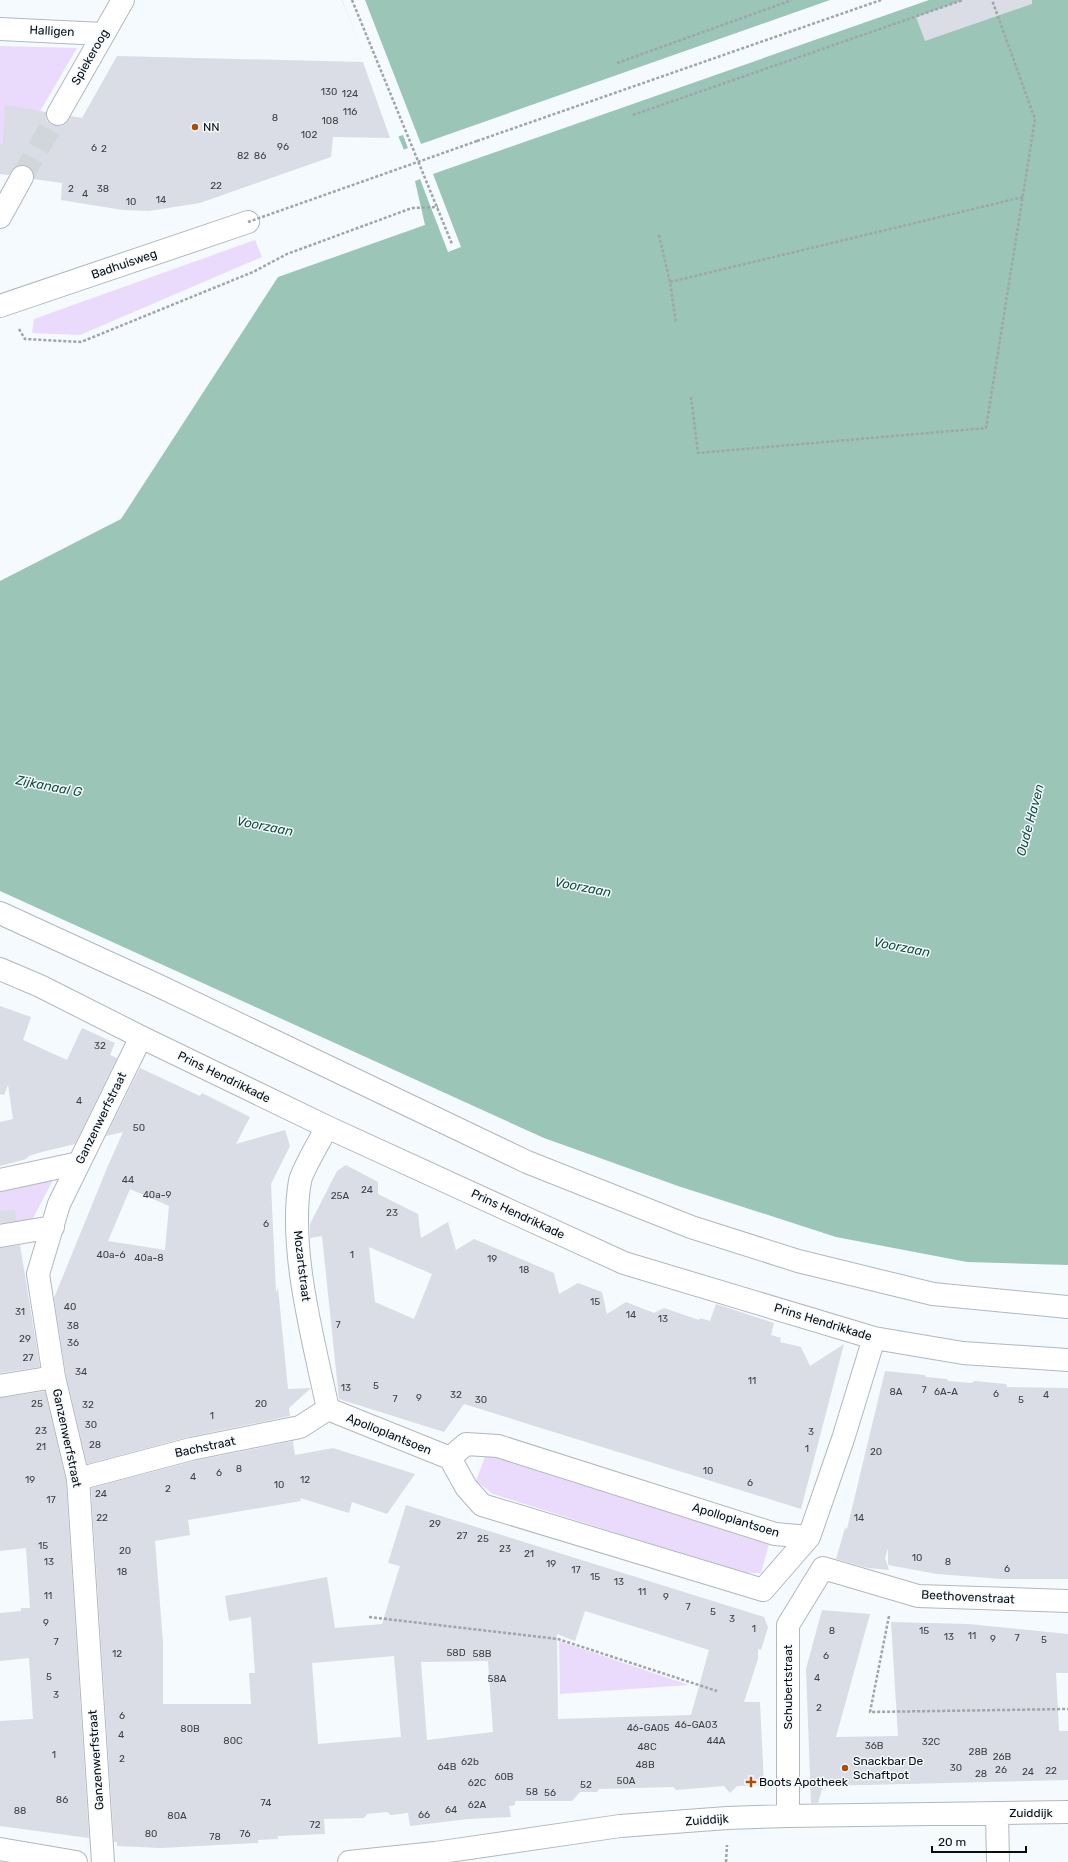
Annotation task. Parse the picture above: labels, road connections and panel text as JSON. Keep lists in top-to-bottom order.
{
  "streets": {
    "street": [
      "Halligen",
      "Spiekeroog",
      "Badhuisweg",
      "Prins Hendrikkade",
      "Ganzenwerfstraat",
      "Mozartstraat",
      "Apolloplantsoen",
      "Bachstraat",
      "Beethovenstraat",
      "Schubertstraat",
      "Zuiddijk"
    ]
  },
  "crossings": [
    ["Halligen", "Spiekeroog"],
    ["Prins Hendrikkade", "Ganzenwerfstraat"],
    ["Prins Hendrikkade", "Mozartstraat"],
    ["Ganzenwerfstraat", "Bachstraat"],
    ["Mozartstraat", "Apolloplantsoen"],
    ["Mozartstraat", "Bachstraat"],
    ["Apolloplantsoen", "Bachstraat"],
    ["Beethovenstraat", "Schubertstraat"],
    ["Schubertstraat", "Zuiddijk"]
  ],
  "water": ["Zijkanaal G", "Oude Haven", "Voorzaan"],
  "places": {
    "other": ["NN", "Snackbar De Schaftpot"],
    "health": ["Boots Apotheek"]
  },
  "house_numbers": [
    "130",
    "124",
    "116",
    "8",
    "108",
    "102",
    "96",
    "6",
    "2",
    "82",
    "86",
    "22",
    "2",
    "38",
    "4",
    "14",
    "10",
    "32",
    "4",
    "50",
    "44",
    "24",
    "40a-9",
    "25A",
    "23",
    "6",
    "40a-6",
    "1",
    "40a-8",
    "19",
    "18",
    "15",
    "40",
    "31",
    "14",
    "13",
    "7",
    "38",
    "29",
    "36",
    "27",
    "34",
    "11",
    "5",
    "13",
    "7",
    "8A",
    "6A-A",
    "6",
    "32",
    "4",
    "9",
    "7",
    "30",
    "5",
    "25",
    "20",
    "32",
    "1",
    "30",
    "23",
    "3",
    "28",
    "21",
    "1",
    "20",
    "8",
    "10",
    "6",
    "4",
    "19",
    "12",
    "6",
    "10",
    "2",
    "24",
    "17",
    "22",
    "14",
    "29",
    "27",
    "25",
    "15",
    "23",
    "20",
    "21",
    "10",
    "13",
    "8",
    "19",
    "6",
    "17",
    "18",
    "15",
    "13",
    "11",
    "11",
    "9",
    "7",
    "5",
    "3",
    "9",
    "1",
    "8",
    "15",
    "11",
    "13",
    "7",
    "9",
    "5",
    "7",
    "58D",
    "12",
    "58B",
    "6",
    "5",
    "4",
    "58A",
    "3",
    "2",
    "6",
    "46-GA03",
    "46-GA05",
    "80B",
    "4",
    "80C",
    "44A",
    "32C",
    "36B",
    "48C",
    "28B",
    "1",
    "26B",
    "2",
    "62b",
    "48B",
    "64B",
    "30",
    "26",
    "22",
    "24",
    "28",
    "60B",
    "50A",
    "62C",
    "52",
    "58",
    "56",
    "86",
    "74",
    "62A",
    "64",
    "88",
    "66",
    "80A",
    "72",
    "80",
    "76",
    "78"
  ],
  "scale_bar": "20 m"
}
